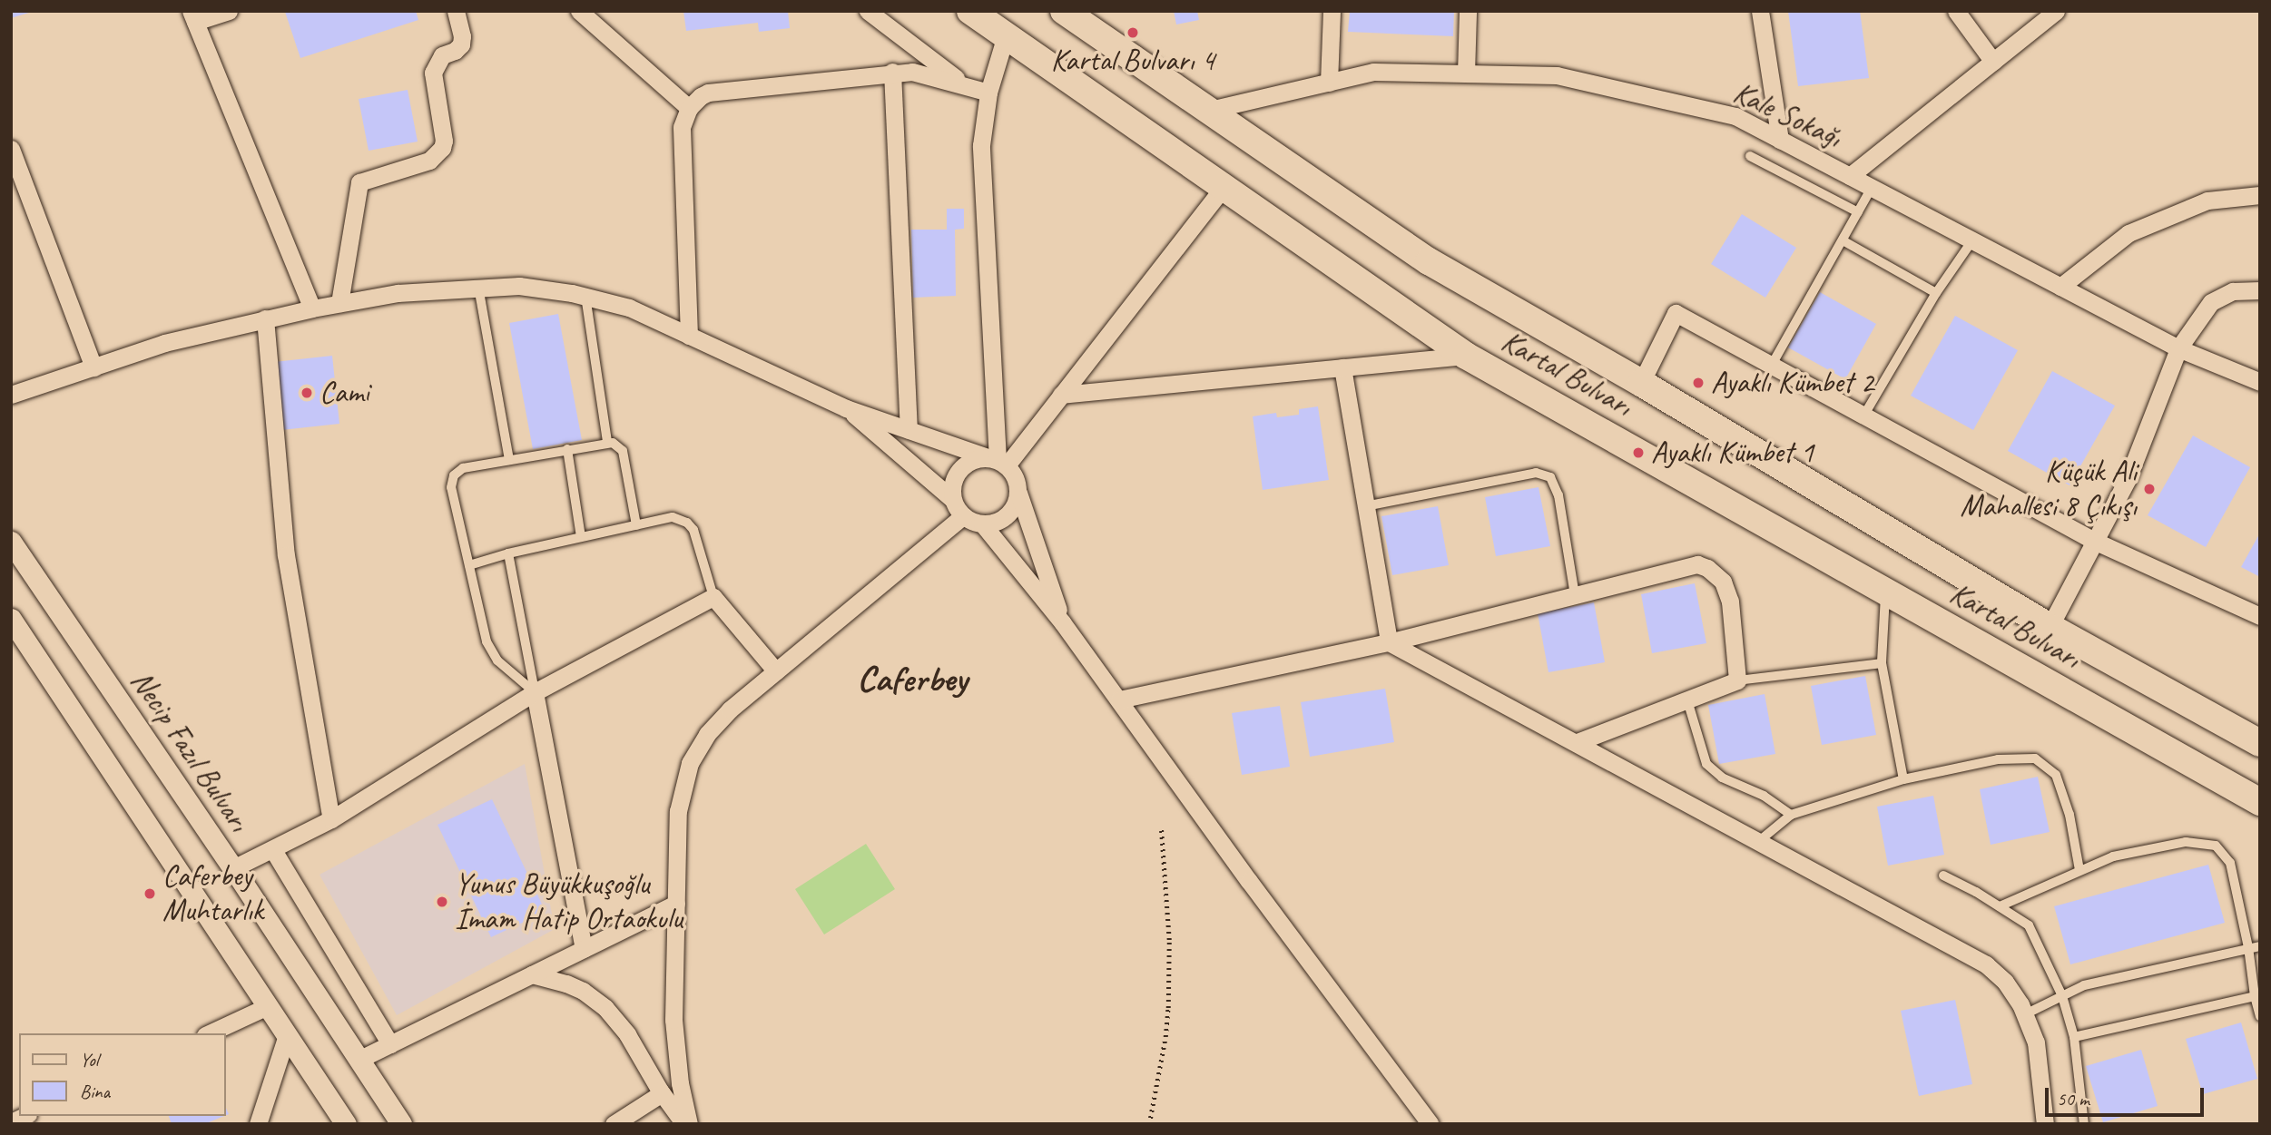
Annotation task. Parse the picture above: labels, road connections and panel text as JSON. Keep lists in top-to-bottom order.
{
  "streets": {
    "main road": ["Kartal Bulvarı"],
    "street": ["Kale Sokağı", "Necip Fazıl Bulvarı"]
  },
  "crossings": [
    ["Kale Sokağı", "Kartal Bulvarı"]
  ],
  "districts": ["Caferbey"],
  "places": [
    "Kartal Bulvarı 4",
    "Ayaklı Kümbet 2",
    "Cami",
    "Ayaklı Kümbet 1",
    "Küçük Ali Mahallesi 8 Çıkışı",
    "Caferbey Muhtarlık",
    "Yunus Büyükkuşoğlu İmam Hatip Ortaokulu"
  ],
  "legend": ["Yol", "Bina"],
  "scale_bar": "50 m"
}
